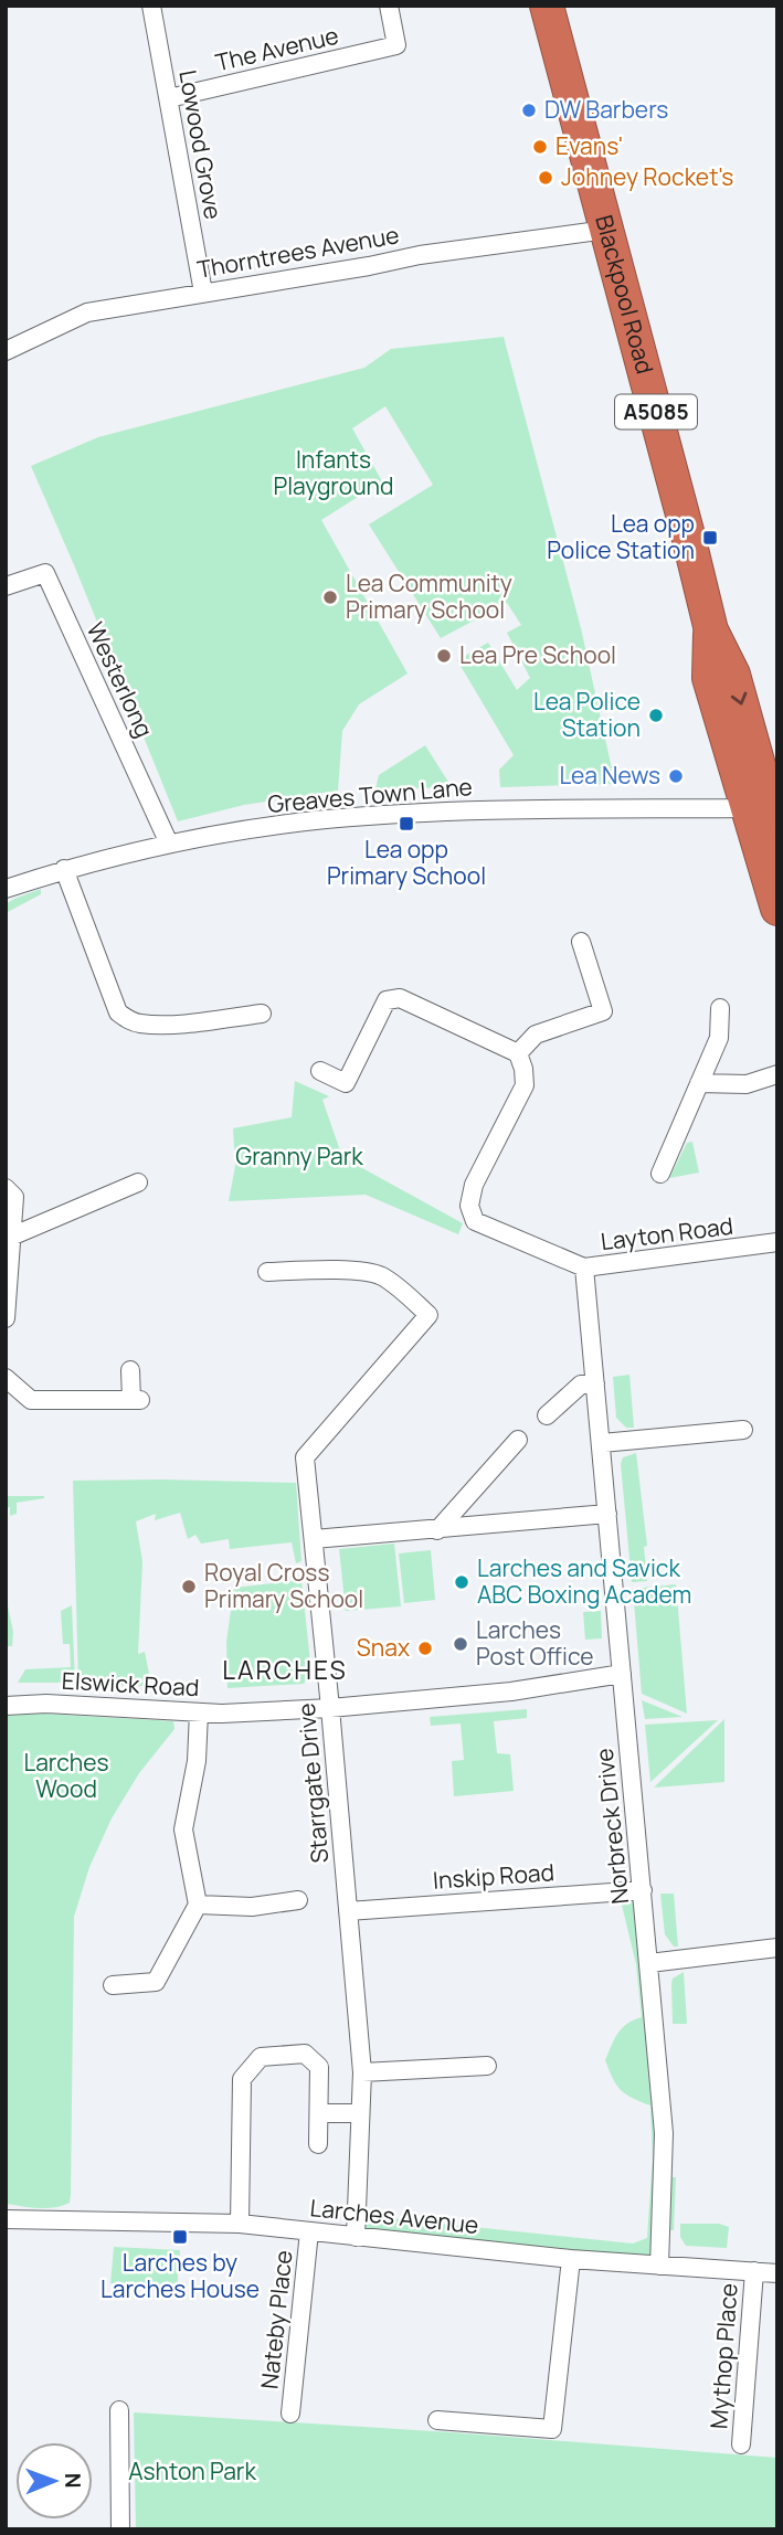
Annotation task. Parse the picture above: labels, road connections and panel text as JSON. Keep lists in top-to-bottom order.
{
  "streets": {
    "highway": ["Blackpool Road", "A5085"],
    "street": [
      "The Avenue",
      "Lowood Grove",
      "Thorntrees Avenue",
      "Westerlong",
      "Greaves Town Lane",
      "Layton Road",
      "Elswick Road",
      "Starrgate Drive",
      "Norbreck Drive",
      "Inskip Road",
      "Larches Avenue",
      "Nateby Place",
      "Mythop Place"
    ]
  },
  "crossings": [
    ["The Avenue", "Lowood Grove"],
    ["Lowood Grove", "Thorntrees Avenue"],
    ["Thorntrees Avenue", "Blackpool Road"],
    ["Blackpool Road", "Greaves Town Lane"],
    ["Westerlong", "Greaves Town Lane"],
    ["Layton Road", "Norbreck Drive"],
    ["Elswick Road", "Starrgate Drive"],
    ["Elswick Road", "Norbreck Drive"],
    ["Starrgate Drive", "Inskip Road"],
    ["Starrgate Drive", "Larches Avenue"],
    ["Norbreck Drive", "Inskip Road"],
    ["Norbreck Drive", "Larches Avenue"],
    ["Larches Avenue", "Nateby Place"],
    ["Larches Avenue", "Mythop Place"]
  ],
  "districts": ["LARCHES"],
  "parks": [
    "Infants Playground",
    "Granny Park",
    "Larches Wood",
    "Ashton Park"
  ],
  "places": {
    "other": [
      "DW Barbers",
      "Evans'",
      "Johney Rocket's",
      "Lea Community Primary School",
      "Lea Pre School",
      "Lea Police Station",
      "Lea News",
      "Larches and Savick ABC Boxing Academ",
      "Royal Cross Primary School",
      "Larches Post Office",
      "Snax"
    ],
    "transit": ["Lea opp Police Station", "Lea opp Primary School", "Larches by Larches House"]
  },
  "north": "right"
}
